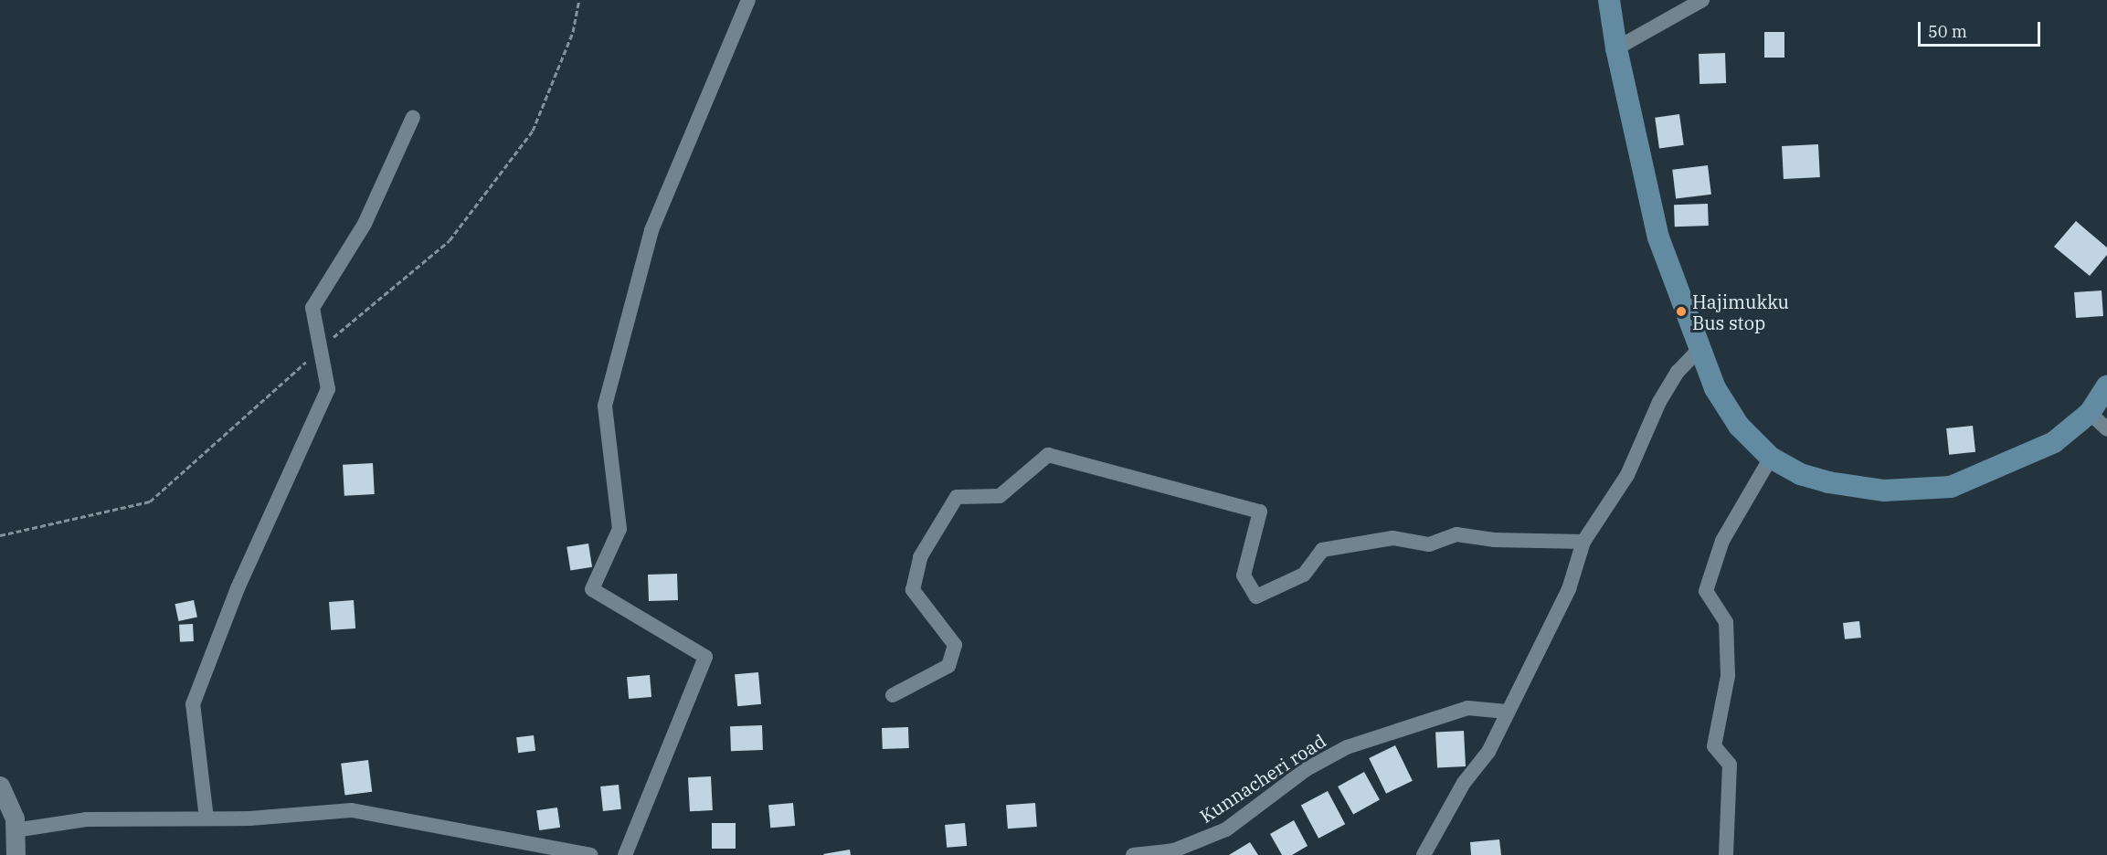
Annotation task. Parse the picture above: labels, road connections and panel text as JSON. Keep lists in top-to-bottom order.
{
  "streets": {
    "street": ["Kunnacheri road"]
  },
  "places": ["Hajimukku Bus stop"],
  "scale_bar": "50 m"
}
